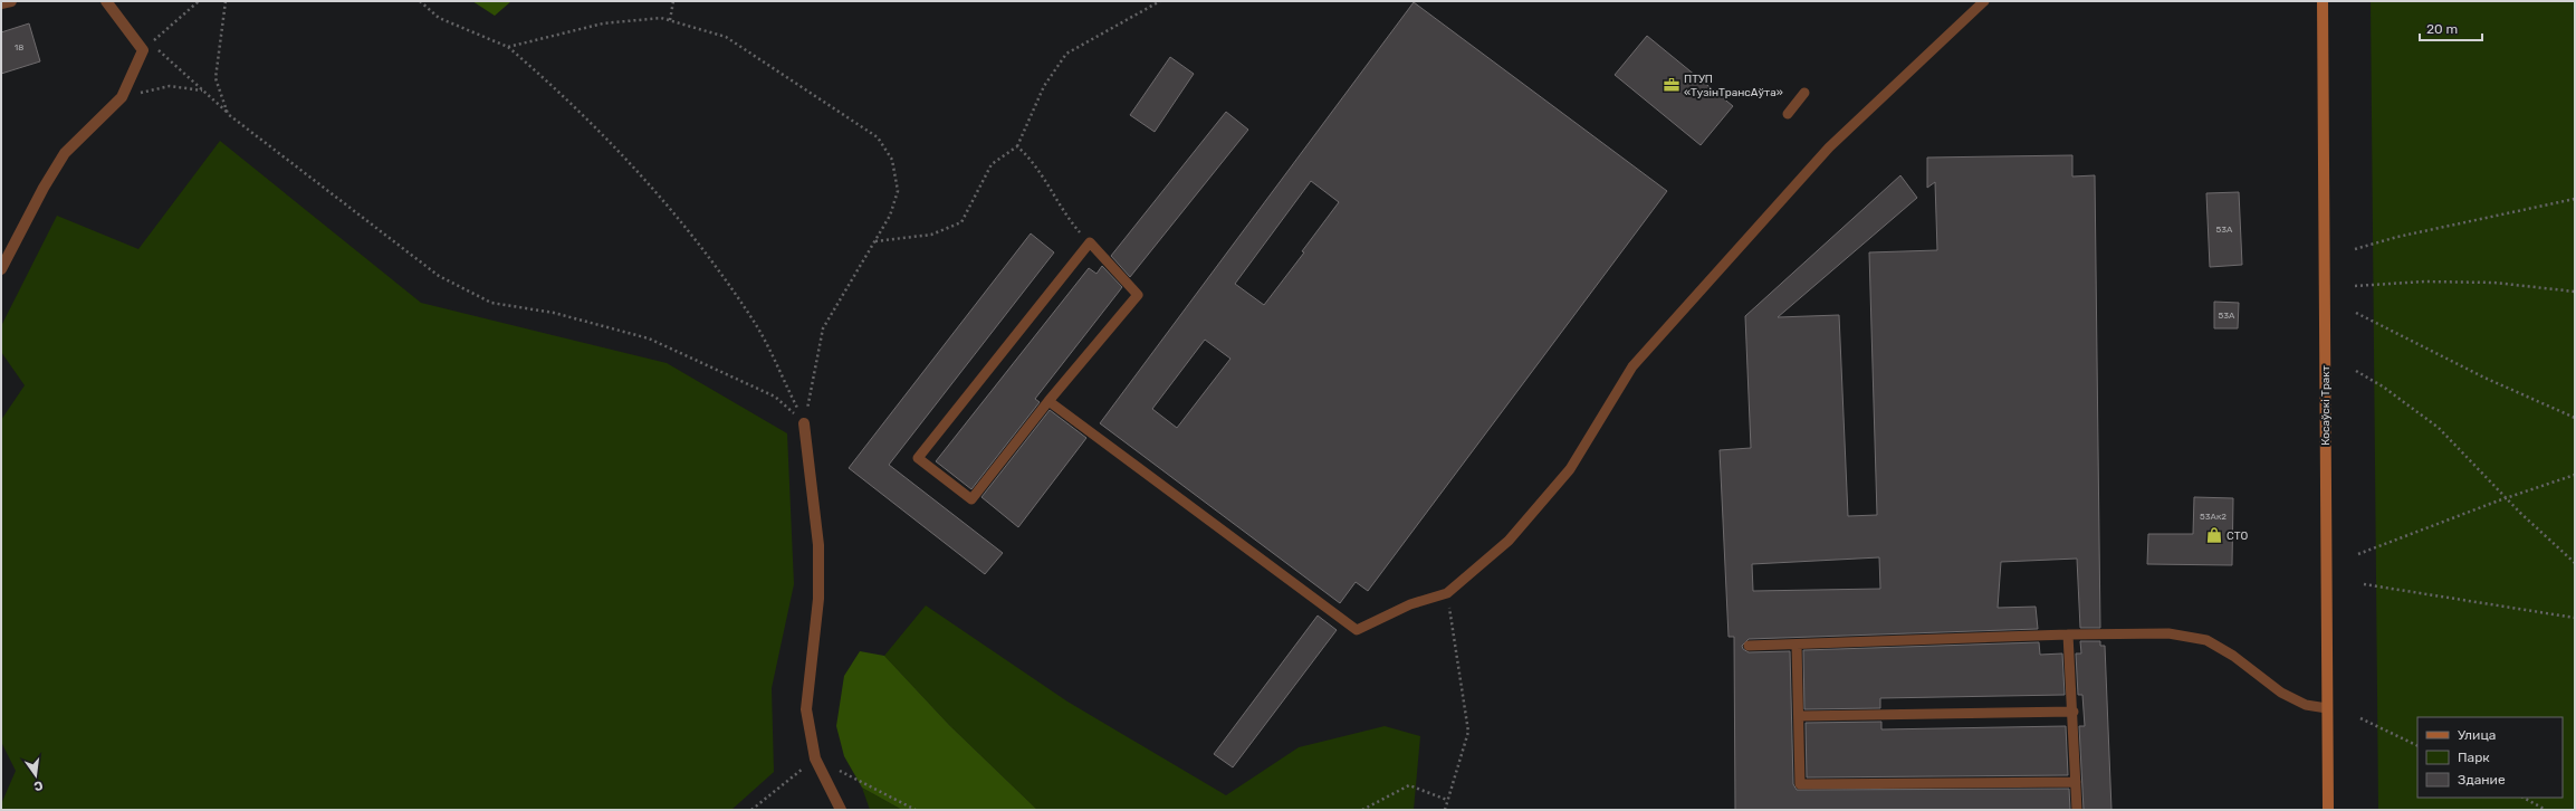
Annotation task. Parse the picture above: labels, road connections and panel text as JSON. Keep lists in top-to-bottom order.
{
  "streets": {
    "main road": ["Косаўскі Тракт"]
  },
  "places": {
    "office": ["ПТУП «ТузінТрансАўта»"],
    "shop": ["СТО"]
  },
  "house_numbers": [
    "18",
    "53А",
    "53А",
    "53Ак2"
  ],
  "legend": ["Улица", "Парк", "Здание"],
  "scale_bar": "20 m",
  "north": "bottom"
}
